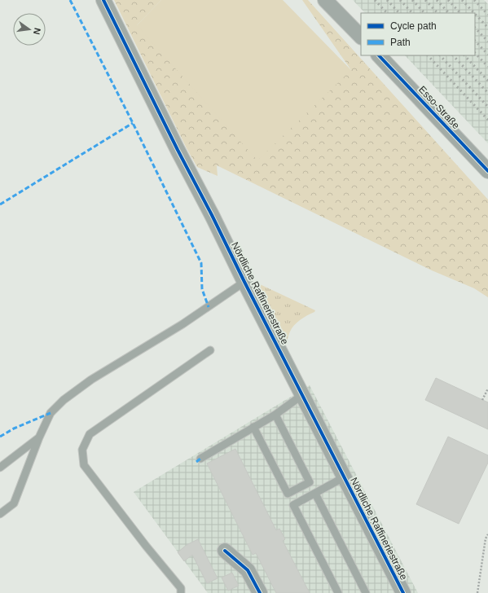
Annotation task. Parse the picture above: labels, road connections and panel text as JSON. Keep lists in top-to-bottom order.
{
  "streets": {
    "street": ["Esso-Straße", "Nördliche Raffineriestraße"]
  },
  "legend": ["Cycle path", "Path"],
  "north": "right"
}
